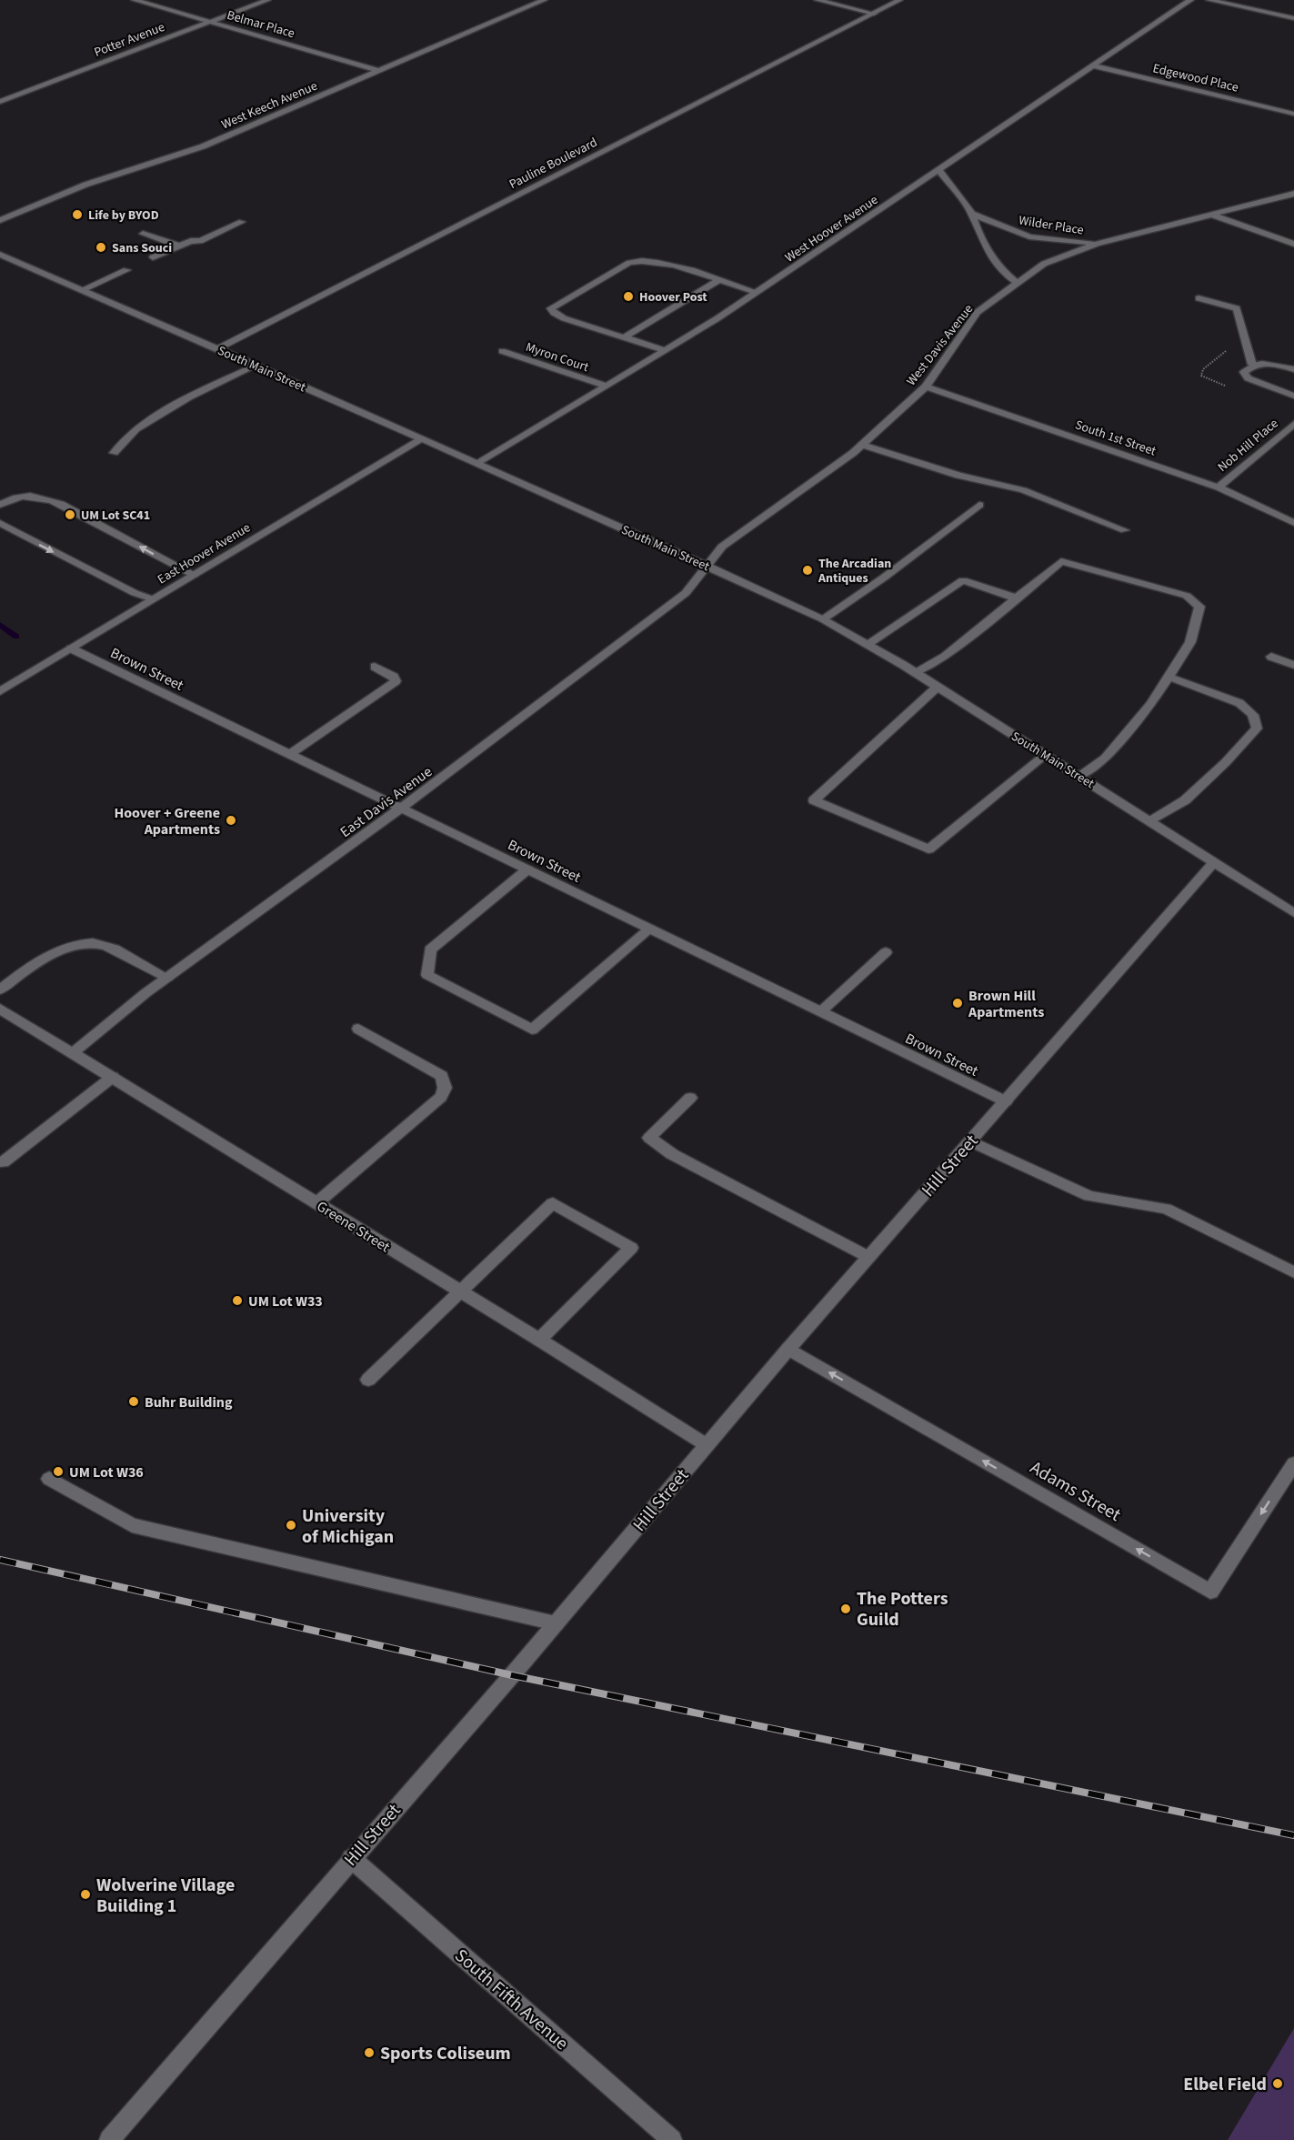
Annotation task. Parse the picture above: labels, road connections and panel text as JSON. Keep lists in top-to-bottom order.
{
  "streets": {
    "street": [
      "Belmar Place",
      "Potter Avenue",
      "Edgewood Place",
      "West Keech Avenue",
      "Pauline Boulevard",
      "Wilder Place",
      "West Hoover Avenue",
      "West Davis Avenue",
      "Myron Court",
      "South Main Street",
      "South 1st Street",
      "Nob Hill Place",
      "East Hoover Avenue",
      "Brown Street",
      "East Davis Avenue",
      "Hill Street",
      "Greene Street",
      "Adams Street",
      "South Fifth Avenue"
    ]
  },
  "crossings": [
    ["Belmar Place", "Potter Avenue"],
    ["Belmar Place", "West Keech Avenue"],
    ["Edgewood Place", "West Hoover Avenue"],
    ["Pauline Boulevard", "South Main Street"],
    ["Wilder Place", "West Davis Avenue"],
    ["West Hoover Avenue", "Myron Court"],
    ["West Hoover Avenue", "South Main Street"],
    ["West Davis Avenue", "South Main Street"],
    ["West Davis Avenue", "South 1st Street"],
    ["West Davis Avenue", "East Davis Avenue"],
    ["South Main Street", "East Hoover Avenue"],
    ["South Main Street", "East Davis Avenue"],
    ["South Main Street", "Hill Street"],
    ["South 1st Street", "Nob Hill Place"],
    ["East Hoover Avenue", "Brown Street"],
    ["Brown Street", "East Davis Avenue"],
    ["Brown Street", "Hill Street"],
    ["East Davis Avenue", "Greene Street"],
    ["Hill Street", "Greene Street"],
    ["Hill Street", "Adams Street"],
    ["Hill Street", "South Fifth Avenue"]
  ],
  "one_way": ["Adams Street"],
  "places": [
    "Life by BYOD",
    "Sans Souci",
    "Hoover Post",
    "UM Lot SC41",
    "The Arcadian Antiques",
    "Hoover + Greene Apartments",
    "Brown Hill Apartments",
    "UM Lot W33",
    "Buhr Building",
    "UM Lot W36",
    "University of Michigan",
    "The Potters Guild",
    "Wolverine Village Building 1",
    "Sports Coliseum",
    "Elbel Field"
  ]
}
